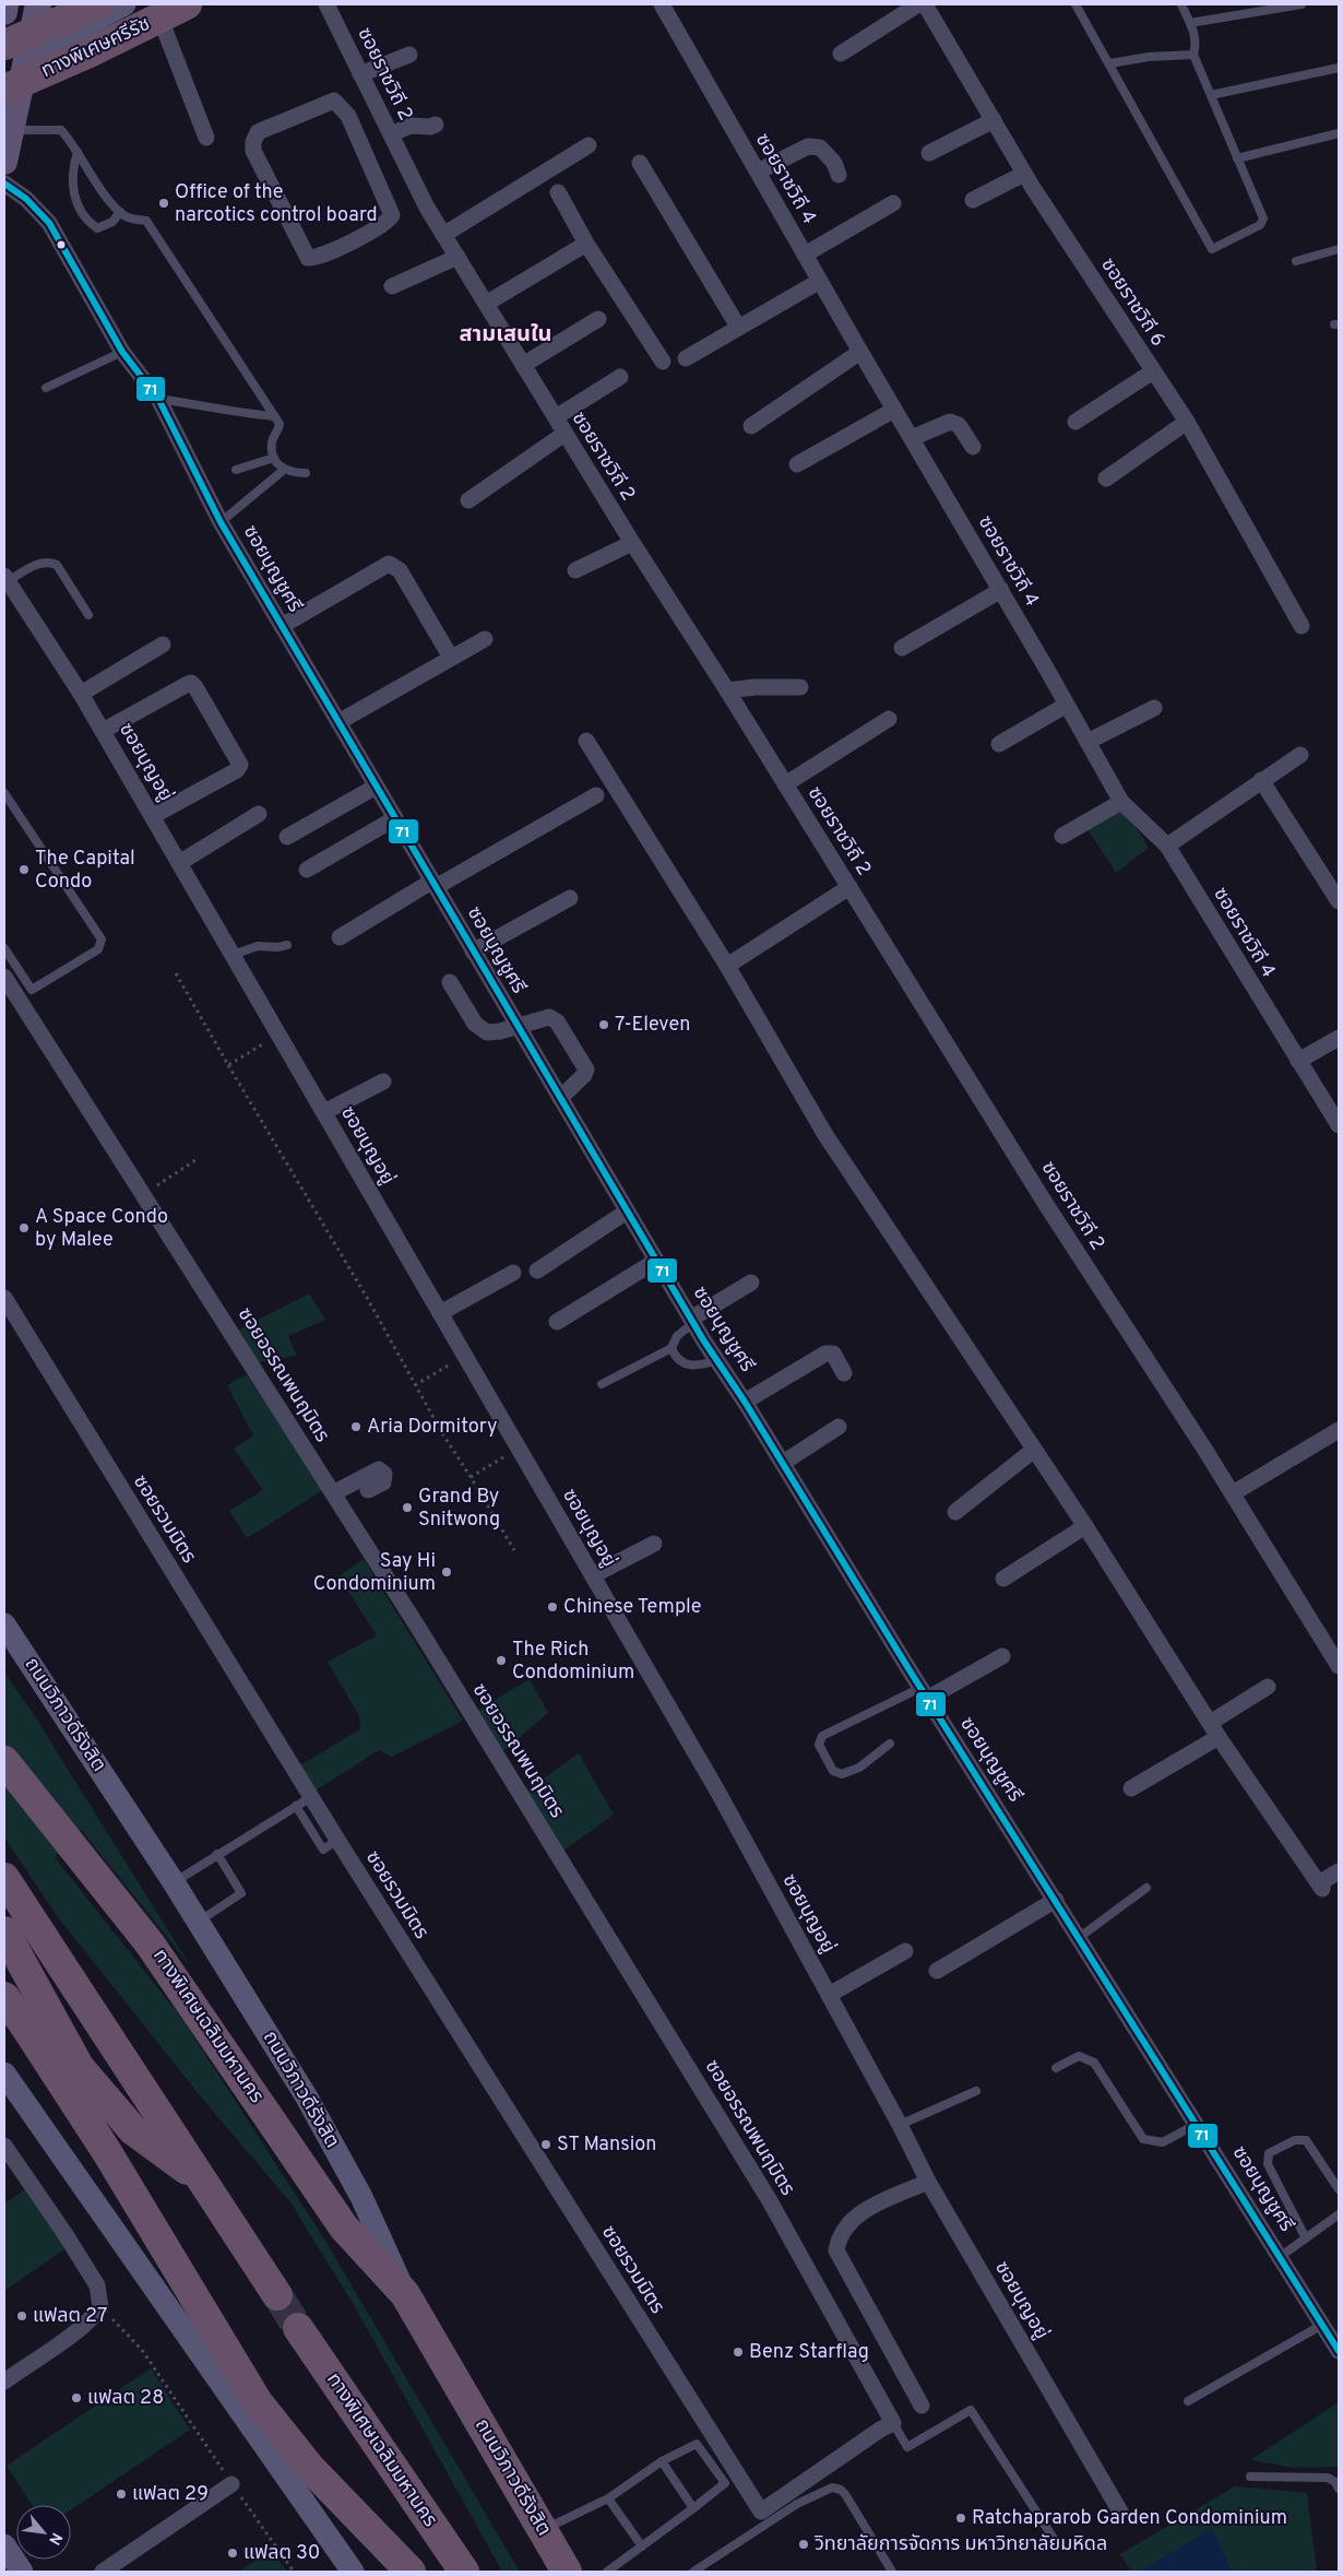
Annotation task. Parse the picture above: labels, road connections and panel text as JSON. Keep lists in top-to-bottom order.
{
  "streets": {
    "highway": ["ทางพิเศษศรีรัช", "ถนนวิภาวดีรังสิต", "ทางพิเศษเฉลิมมหานคร"],
    "street": [
      "ซอยราชวิถี 2",
      "ซอยราชวิถี 4",
      "ซอยราชวิถี 6",
      "ซอยบุญชูศรี",
      "ซอยบุญอยู่",
      "ซอยอรรณพนฤมิตร",
      "ซอยรวมมิตร"
    ]
  },
  "crossings": [
    ["ถนนวิภาวดีรังสิต", "ทางพิเศษเฉลิมมหานคร"]
  ],
  "districts": ["สามเสนใน"],
  "places": [
    "Office of the narcotics control board",
    "The Capital Condo",
    "7-Eleven",
    "A Space Condo by Malee",
    "Aria Dormitory",
    "Grand By Snitwong",
    "Say Hi Condominium",
    "Chinese Temple",
    "The Rich Condominium",
    "ST Mansion",
    "แฟลต 27",
    "Benz Starflag",
    "แฟลต 28",
    "แฟลต 29",
    "Ratchaprarob Garden Condominium",
    "วิทยาลัยการจัดการ มหาวิทยาลัยมหิดล",
    "แฟลต 30"
  ],
  "lines": ["transit line 71"],
  "north": "bottom right"
}
